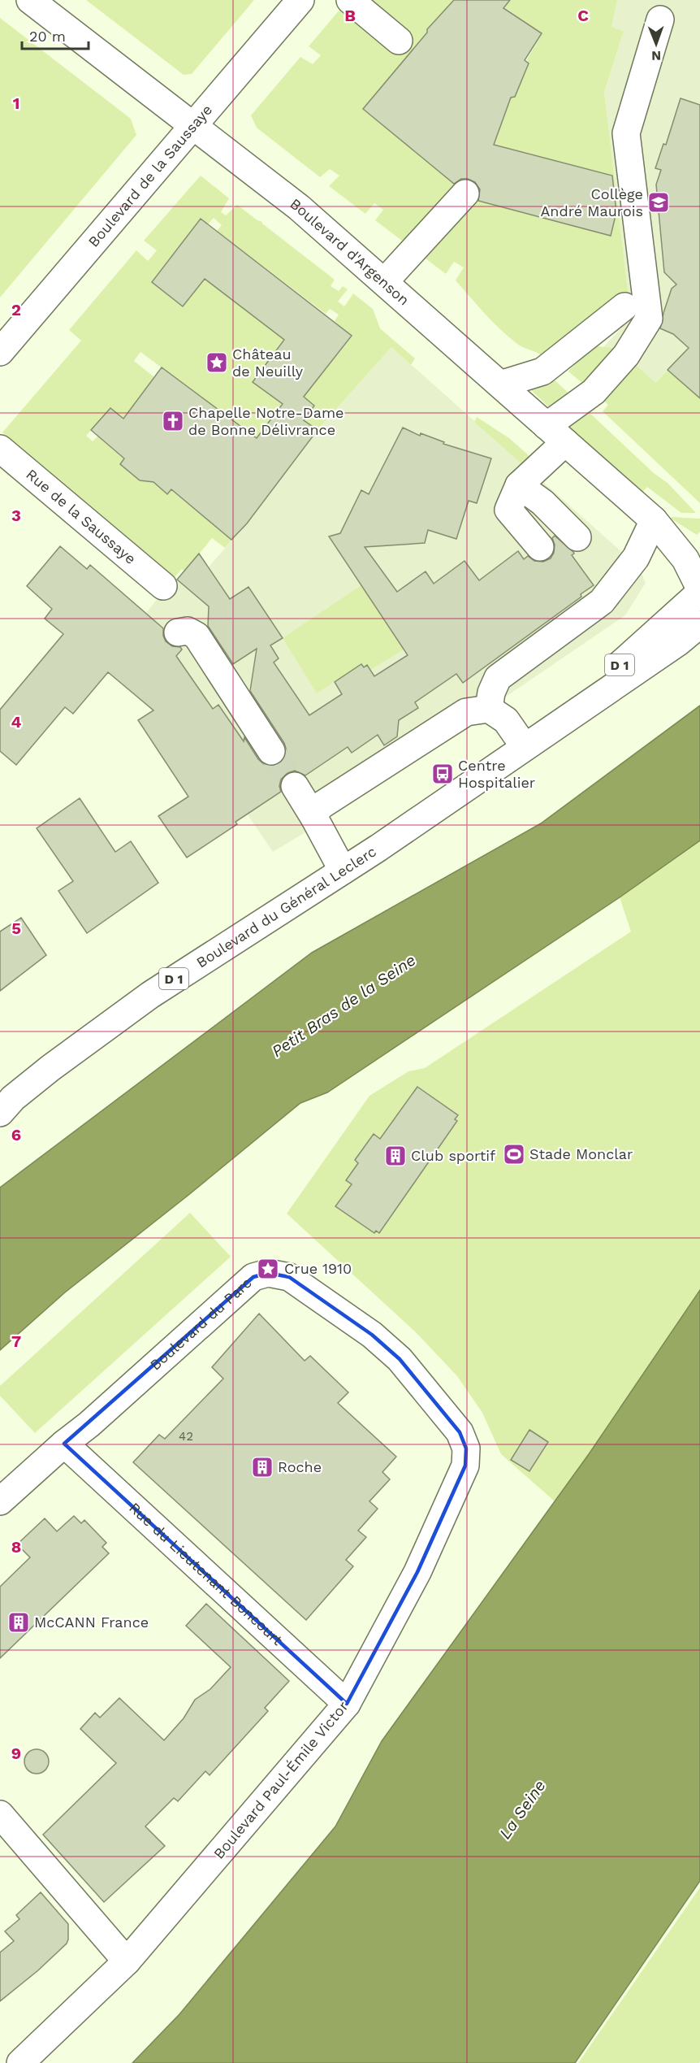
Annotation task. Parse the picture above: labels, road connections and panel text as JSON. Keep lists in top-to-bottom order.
{
  "streets": {
    "street": [
      "Boulevard de la Saussaye",
      "Boulevard d'Argenson",
      "Rue de la Saussaye",
      "D 1",
      "Boulevard du Général Leclerc",
      "Boulevard du Parc",
      "Rue du Lieutenant Boncourt",
      "Boulevard Paul-Émile Victor"
    ]
  },
  "crossings": [
    ["Boulevard de la Saussaye", "Boulevard d'Argenson"],
    ["Boulevard du Parc", "Rue du Lieutenant Boncourt"],
    ["Boulevard du Parc", "Boulevard Paul-Émile Victor"],
    ["Rue du Lieutenant Boncourt", "Boulevard Paul-Émile Victor"]
  ],
  "water": ["Petit Bras de la Seine", "La Seine"],
  "places": {
    "school or university": ["Collège André Maurois"],
    "place": ["Château de Neuilly", "Crue 1910"],
    "church": ["Chapelle Notre-Dame de Bonne Délivrance"],
    "bus stop": ["Centre Hospitalier"],
    "sports": ["Stade Monclar"],
    "building": ["Club sportif", "Roche", "McCANN France"]
  },
  "house_numbers": ["42"],
  "scale_bar": "20 m",
  "north": "bottom",
  "grid": {
    "columns": ["B", "C"],
    "rows": [
      "1",
      "2",
      "3",
      "4",
      "5",
      "6",
      "7",
      "8",
      "9"
    ]
  }
}
